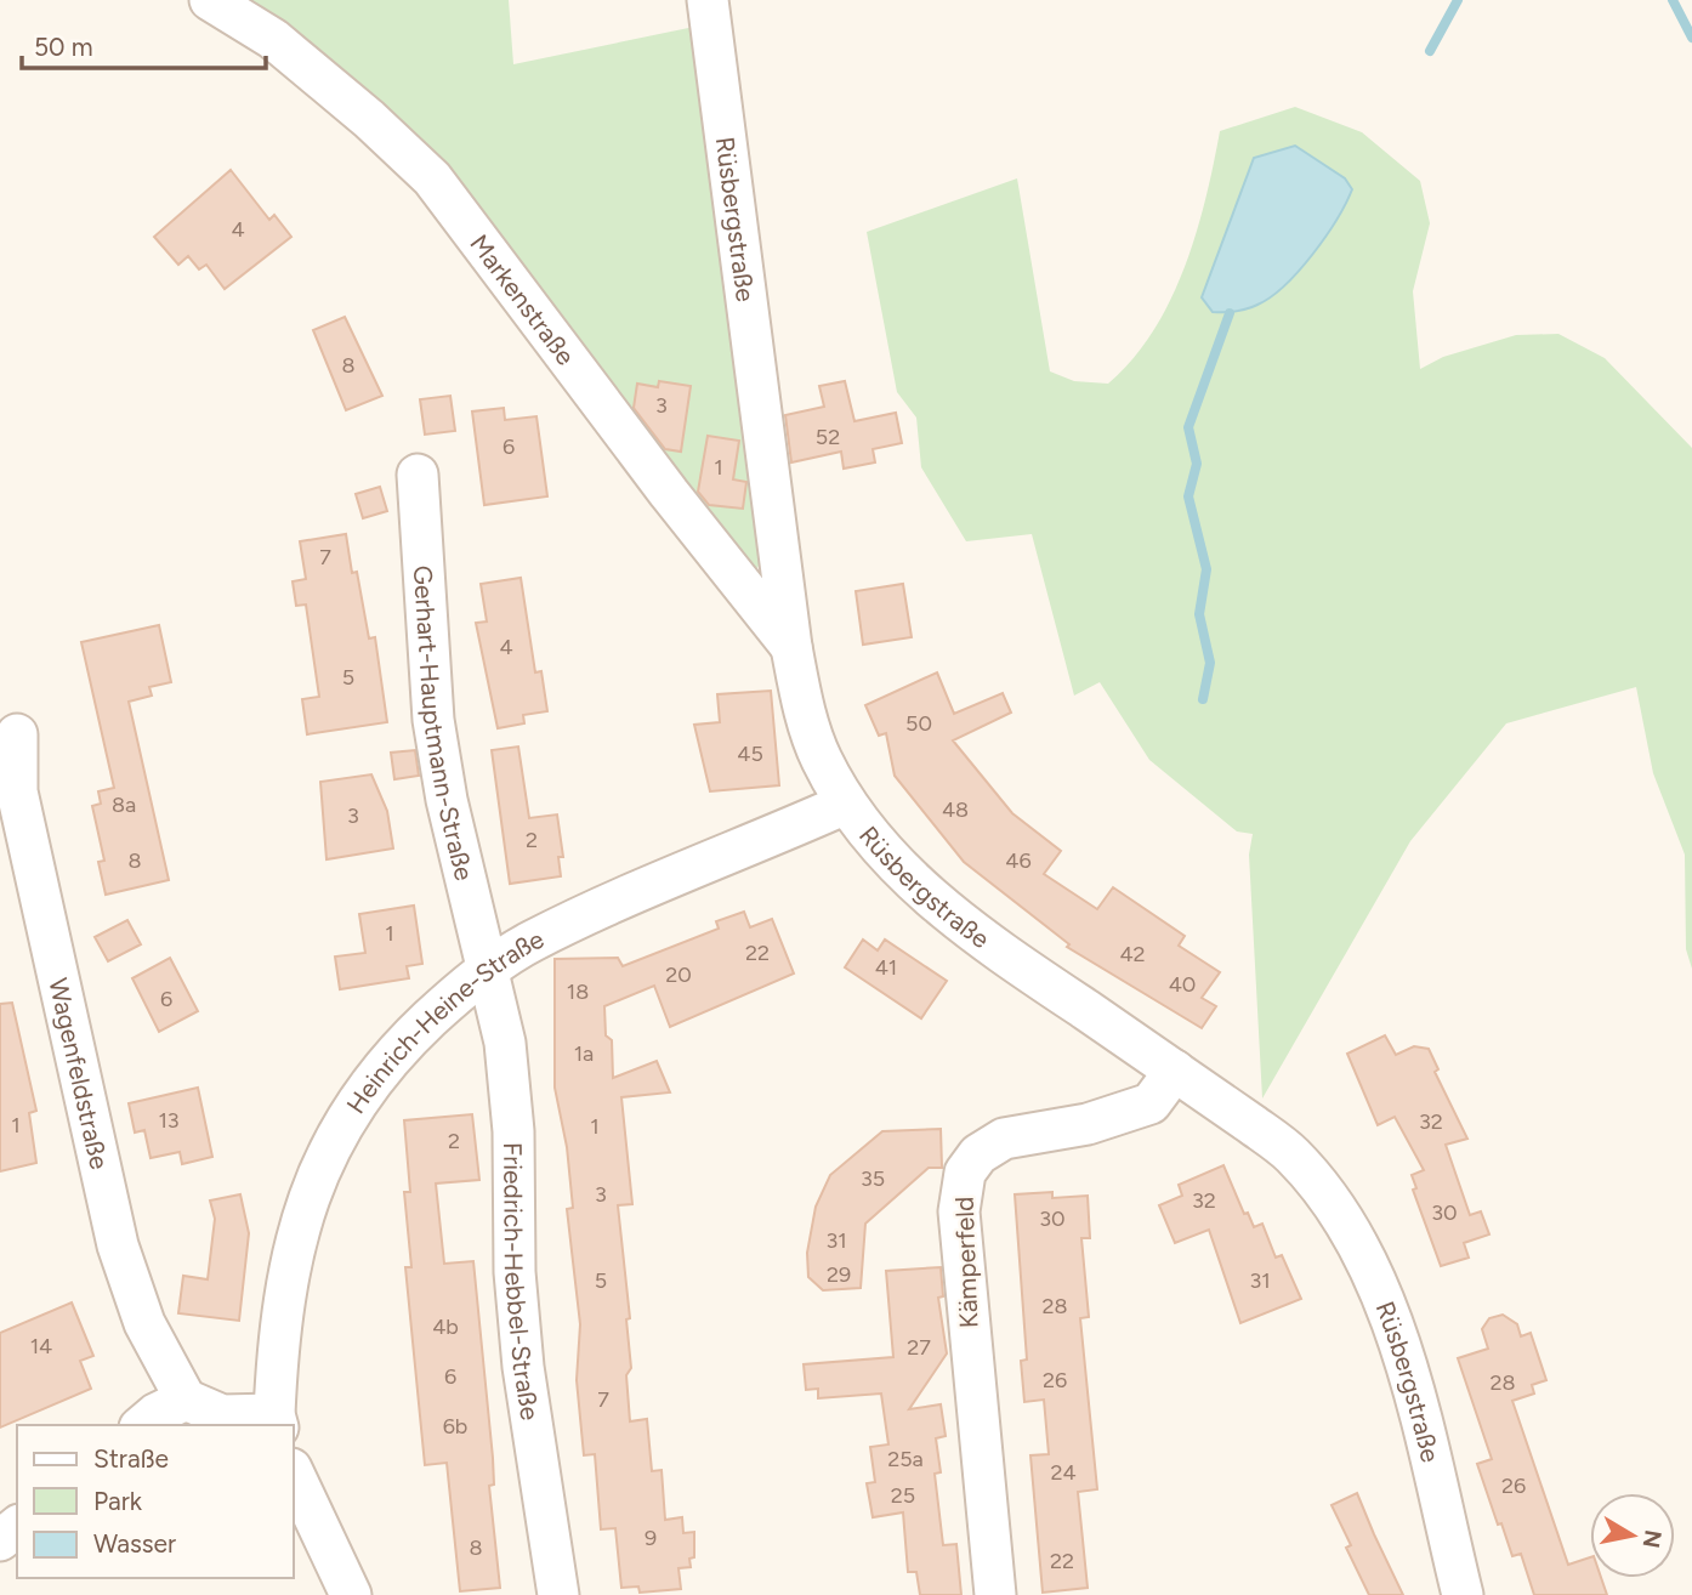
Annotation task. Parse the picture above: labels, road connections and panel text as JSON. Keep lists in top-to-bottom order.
{
  "streets": {
    "street": [
      "Rüsbergstraße",
      "Markenstraße",
      "Gerhart-Hauptmann-Straße",
      "Heinrich-Heine-Straße",
      "Wagenfeldstraße",
      "Kämperfeld",
      "Friedrich-Hebbel-Straße"
    ]
  },
  "crossings": [
    ["Rüsbergstraße", "Markenstraße"],
    ["Rüsbergstraße", "Heinrich-Heine-Straße"],
    ["Rüsbergstraße", "Kämperfeld"],
    ["Gerhart-Hauptmann-Straße", "Heinrich-Heine-Straße"],
    ["Gerhart-Hauptmann-Straße", "Friedrich-Hebbel-Straße"],
    ["Heinrich-Heine-Straße", "Friedrich-Hebbel-Straße"]
  ],
  "house_numbers": [
    "4",
    "8",
    "3",
    "52",
    "6",
    "1",
    "7",
    "4",
    "5",
    "50",
    "45",
    "8a",
    "48",
    "3",
    "2",
    "8",
    "46",
    "1",
    "22",
    "42",
    "41",
    "20",
    "40",
    "18",
    "6",
    "1a",
    "13",
    "32",
    "1",
    "1",
    "2",
    "35",
    "3",
    "32",
    "30",
    "30",
    "31",
    "29",
    "5",
    "31",
    "28",
    "4b",
    "14",
    "27",
    "6",
    "26",
    "28",
    "7",
    "6b",
    "25a",
    "24",
    "26",
    "25",
    "9",
    "8",
    "22"
  ],
  "legend": ["Straße", "Park", "Wasser"],
  "scale_bar": "50 m",
  "north": "right"
}
